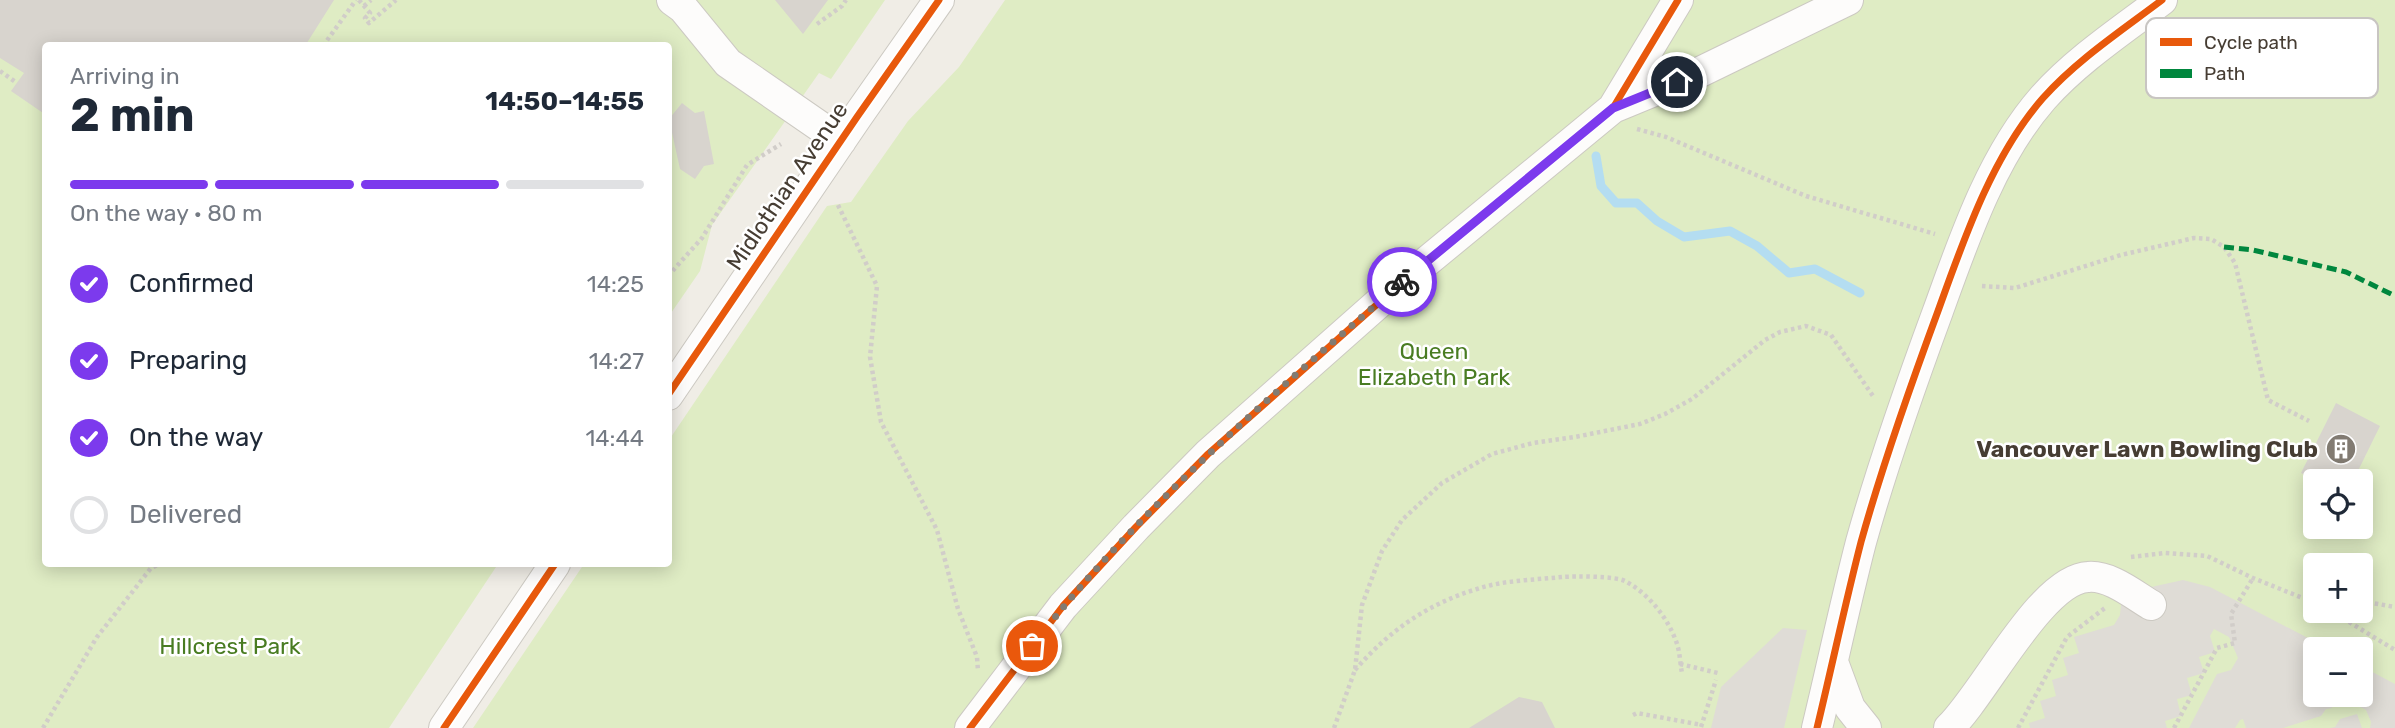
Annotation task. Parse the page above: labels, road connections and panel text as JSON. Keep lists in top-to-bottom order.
{
  "streets": {
    "street": ["Midlothian Avenue"]
  },
  "parks": ["Queen Elizabeth Park", "Hillcrest Park"],
  "places": {
    "building": ["Vancouver Lawn Bowling Club"]
  },
  "legend": ["Cycle path", "Path"],
  "page": {
    "heading": ["2 min", "Arriving in", "14:50–14:55"],
    "bar": "On the way · 80 m",
    "list": [
      ["Confirmed", "14:25"],
      ["Preparing", "14:27"],
      ["On the way", "14:44"],
      "Delivered"
    ],
    "map_buttons": ["+", "−"]
  }
}
